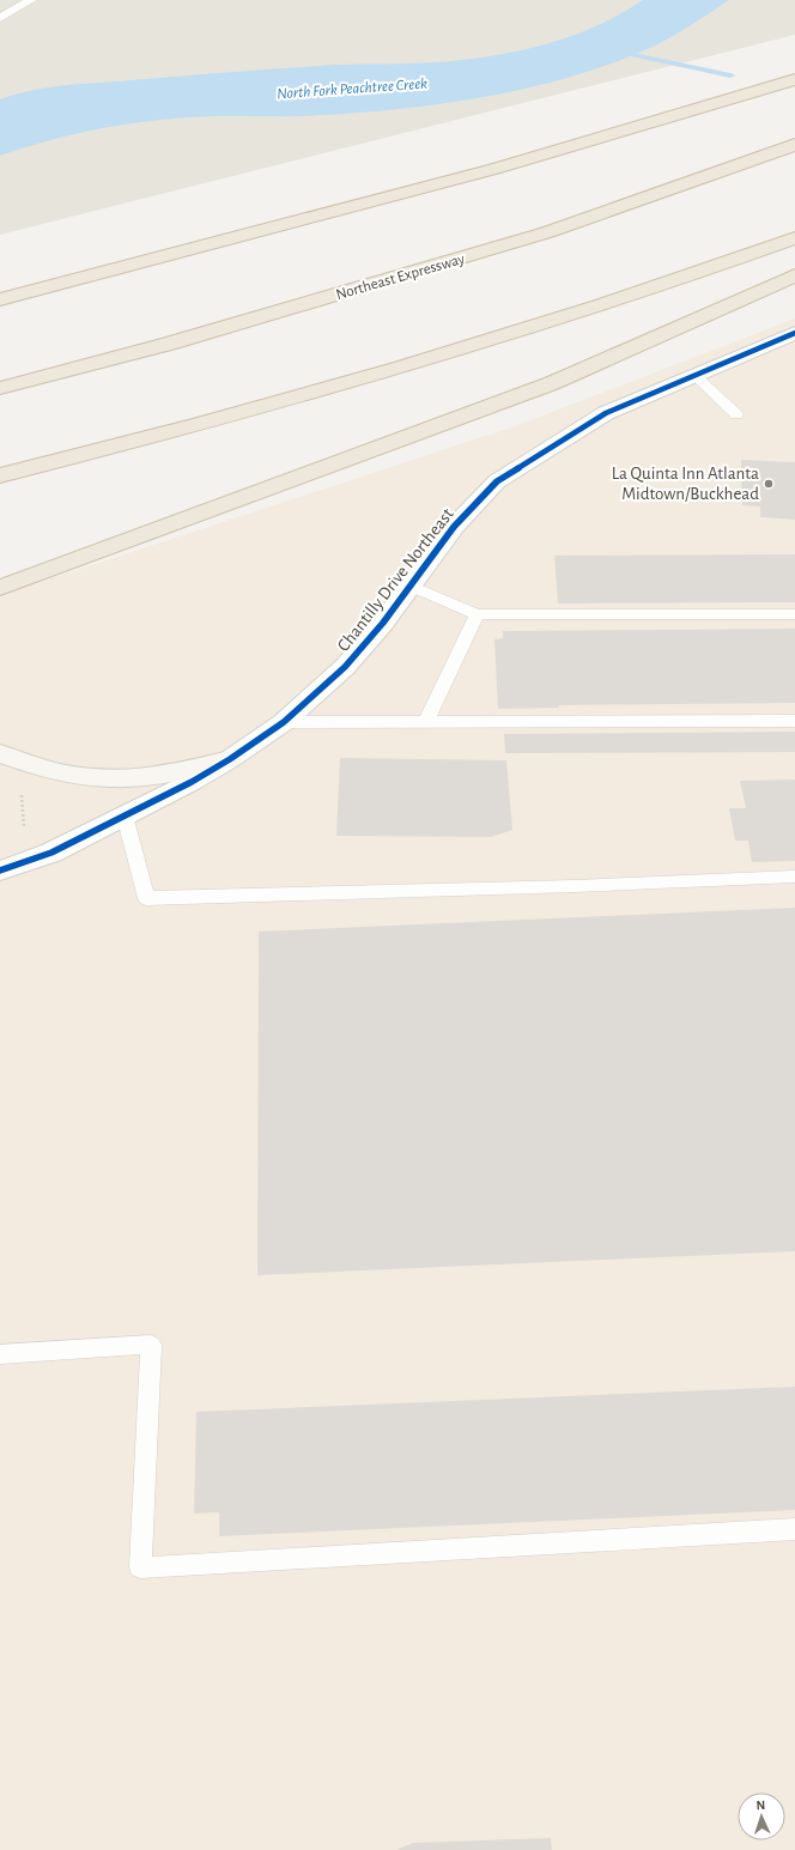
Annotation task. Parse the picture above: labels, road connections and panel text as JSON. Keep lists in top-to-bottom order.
{
  "streets": {
    "highway": ["Northeast Expressway"],
    "street": ["Chantilly Drive Northeast"]
  },
  "water": ["North Fork Peachtree Creek"],
  "places": ["La Quinta Inn Atlanta Midtown/Buckhead"],
  "north": "top"
}
